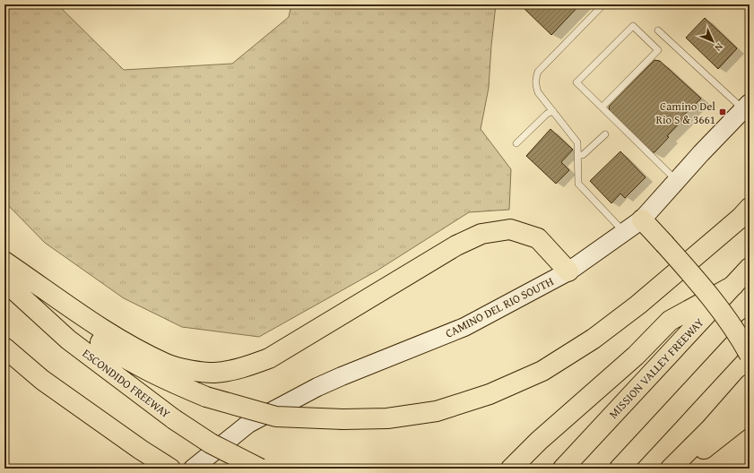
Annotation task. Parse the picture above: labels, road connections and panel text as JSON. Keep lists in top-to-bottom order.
{
  "streets": {
    "highway": ["MISSION VALLEY FREEWAY", "ESCONDIDO FREEWAY"],
    "street": ["CAMINO DEL RIO SOUTH"]
  },
  "places": {
    "transit": ["Camino Del Rio S & 3661"]
  },
  "north": "bottom right"
}
